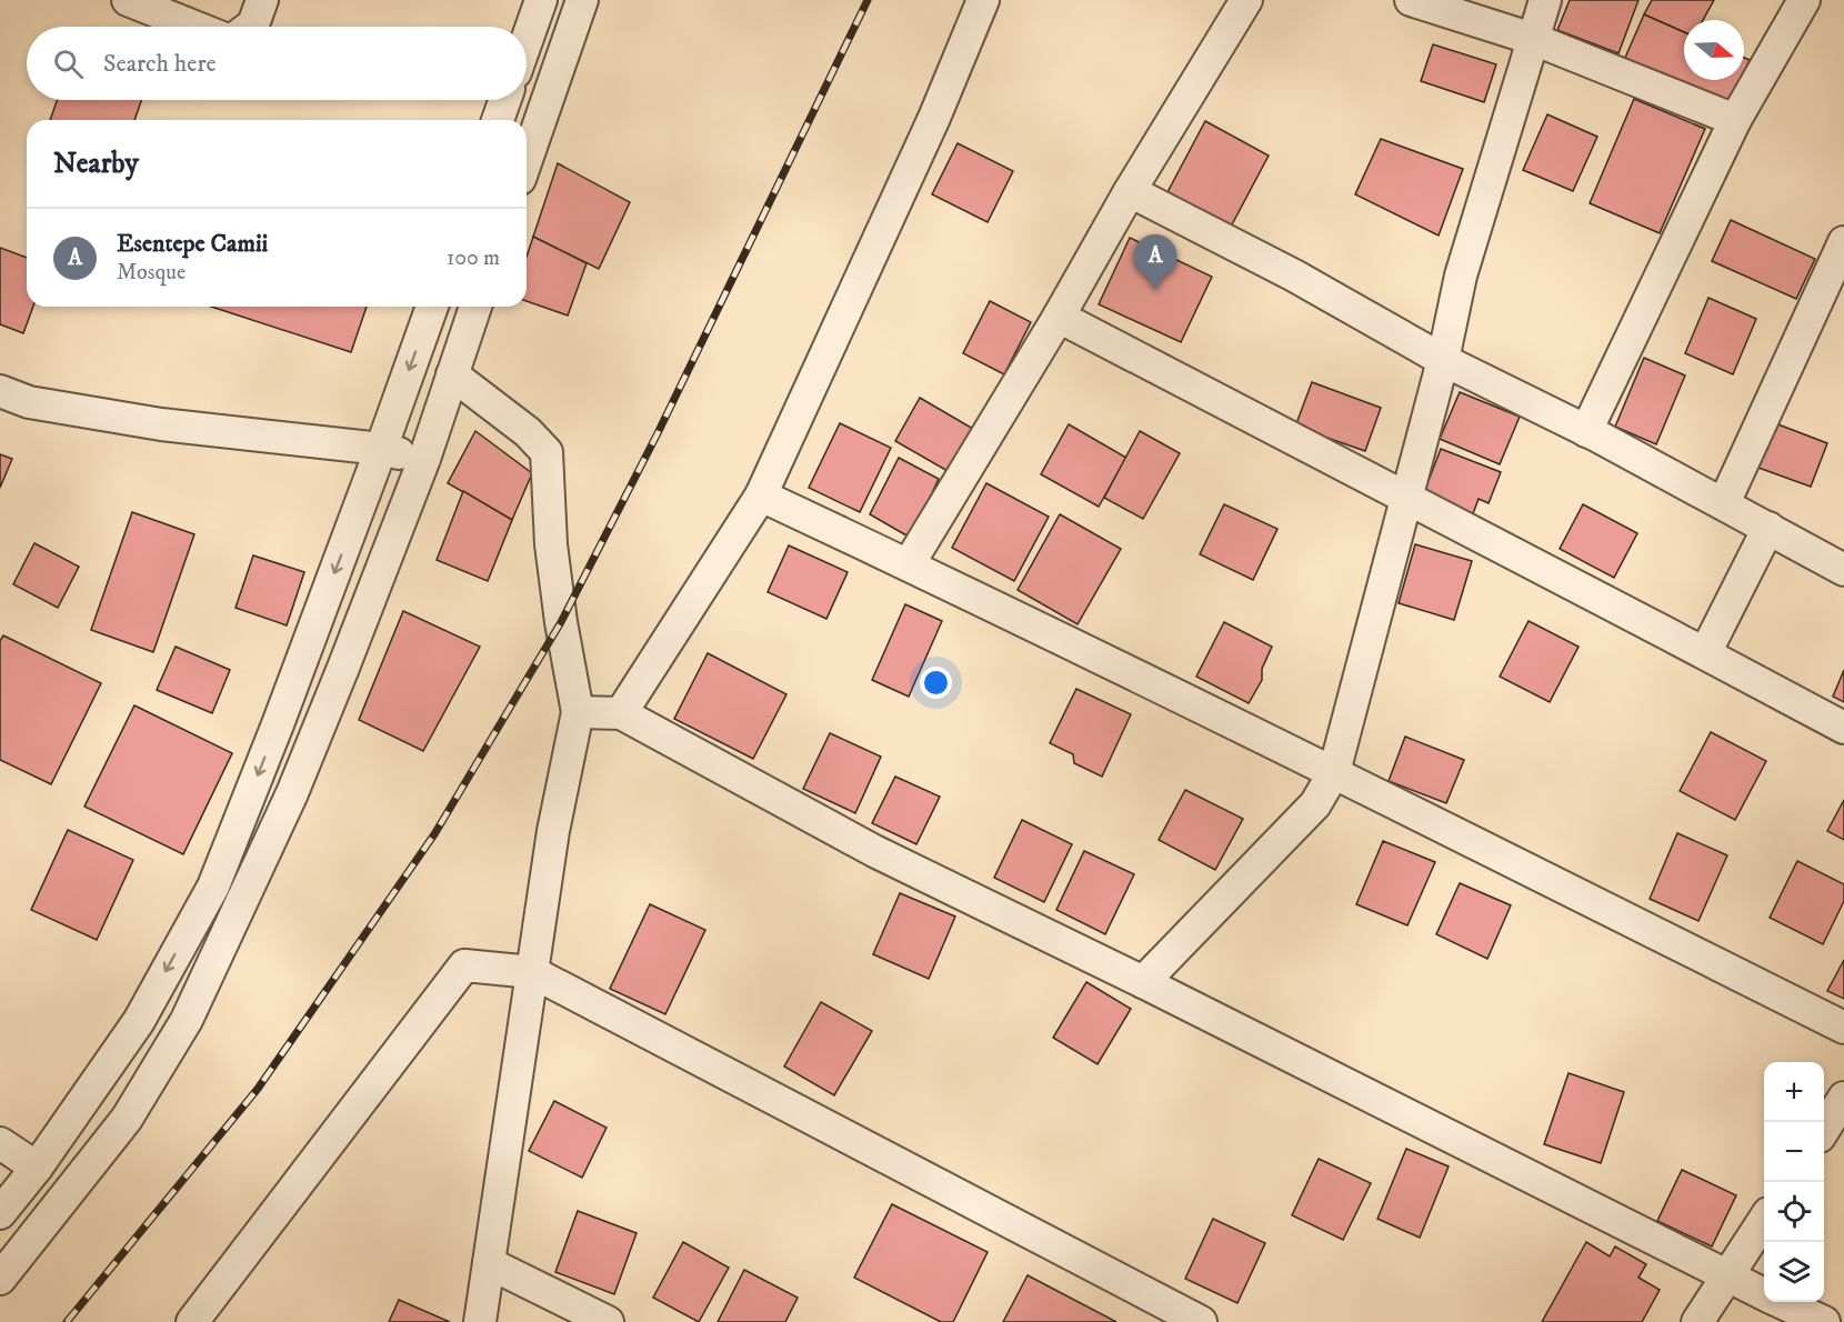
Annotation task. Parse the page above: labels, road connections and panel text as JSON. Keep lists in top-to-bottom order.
{
  "north": "right",
  "page": {
    "search": "Search here",
    "heading": "Nearby",
    "list": [
      {
        "mark": "A",
        "name": "Esentepe Camii",
        "note": "Mosque",
        "value": "100 m"
      }
    ],
    "pins": "A",
    "map_buttons": ["+", "−"]
  }
}
